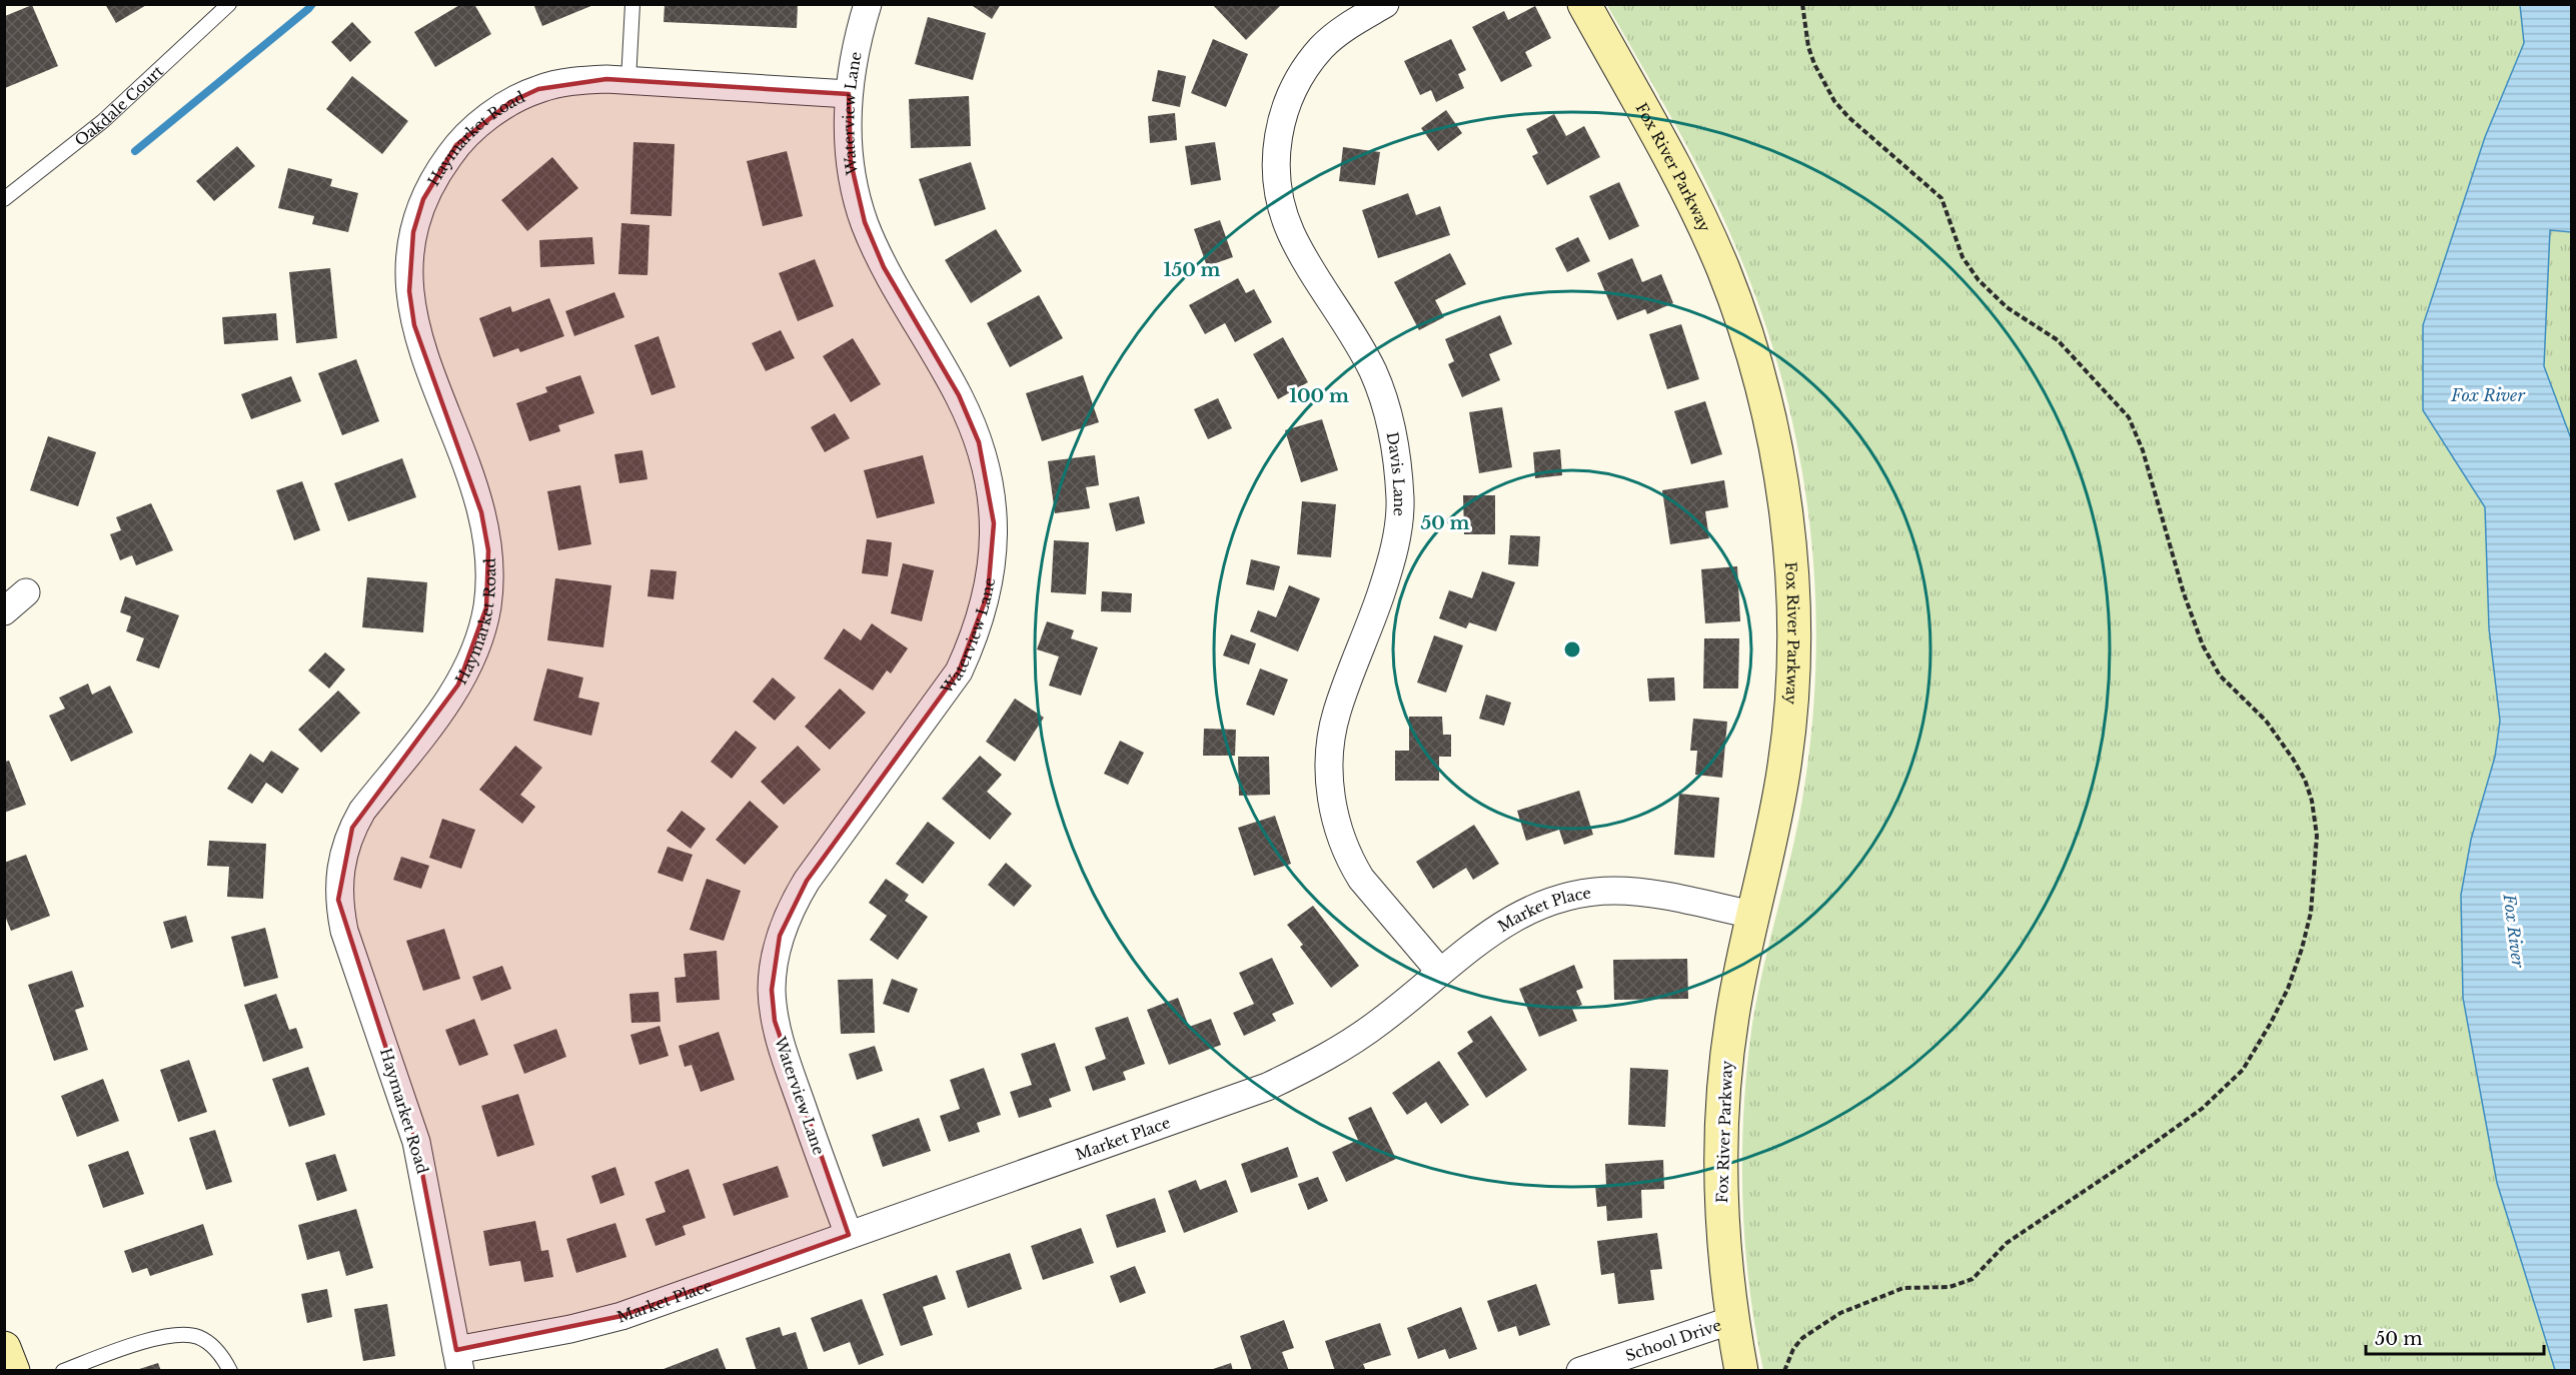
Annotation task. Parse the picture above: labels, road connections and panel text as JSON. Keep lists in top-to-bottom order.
{
  "streets": {
    "street": [
      "Waterview Lane",
      "Haymarket Road",
      "Fox River Parkway",
      "Davis Lane",
      "Market Place",
      "School Drive"
    ],
    "lane": ["Oakdale Court"]
  },
  "crossings": [
    ["Waterview Lane", "Haymarket Road"],
    ["Waterview Lane", "Market Place"],
    ["Haymarket Road", "Market Place"],
    ["Fox River Parkway", "Market Place"],
    ["Fox River Parkway", "School Drive"],
    ["Davis Lane", "Market Place"]
  ],
  "water": ["Fox River"],
  "scale_bar": "50 m",
  "rings": ["150 m", "100 m", "50 m"]
}
